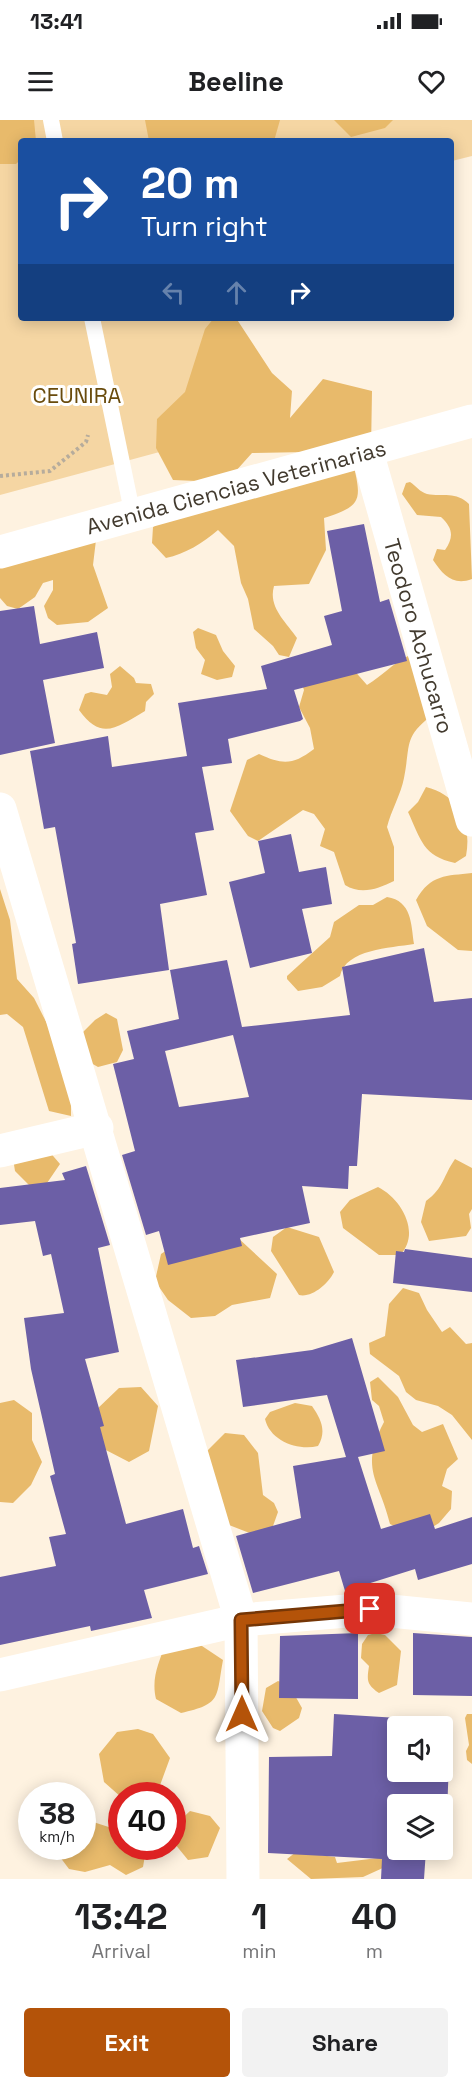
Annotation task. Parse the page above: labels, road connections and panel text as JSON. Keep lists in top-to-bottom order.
{
  "streets": {
    "street": ["Avenida Ciencias Veterinarias", "Teodoro Achucarro"]
  },
  "crossings": [
    ["Avenida Ciencias Veterinarias", "Teodoro Achucarro"]
  ],
  "parks": ["CEUNIRA"],
  "page": {
    "status": "13:41",
    "header": "Beeline",
    "turn": ["20 m", "Turn right"],
    "speed": "38 km/h",
    "limit": "40",
    "eta": [
      "13:42",
      "Arrival",
      "1",
      "min",
      "40",
      "m"
    ],
    "buttons": ["Exit", "Share"]
  }
}
